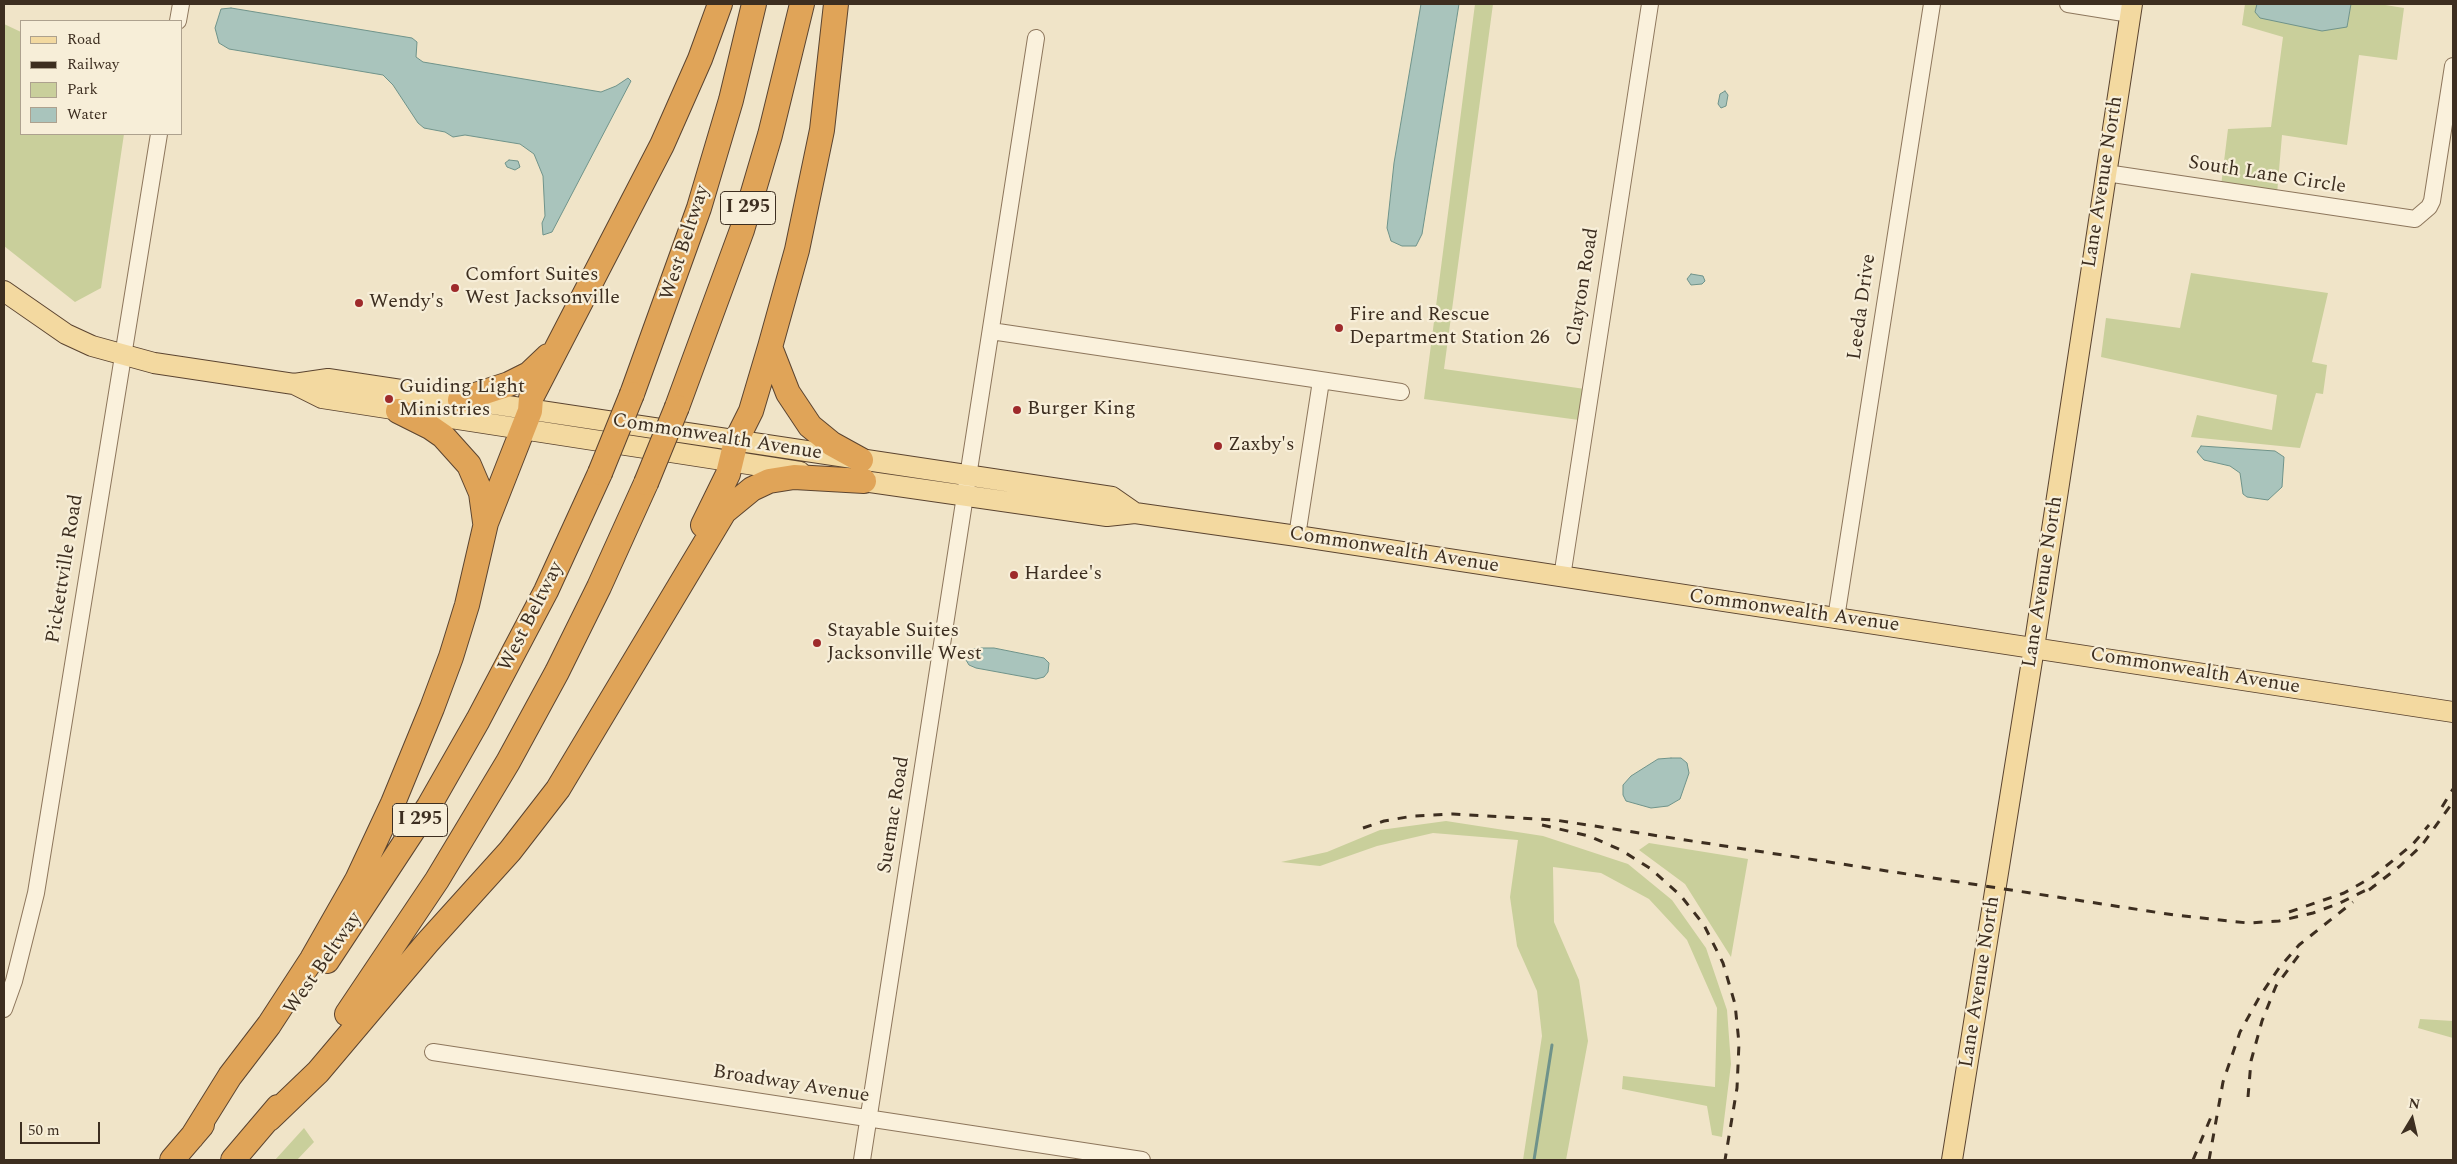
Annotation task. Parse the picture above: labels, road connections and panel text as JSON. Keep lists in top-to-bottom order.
{
  "streets": {
    "highway": ["I 295", "West Beltway"],
    "main road": ["Lane Avenue North", "Commonwealth Avenue"],
    "street": [
      "South Lane Circle",
      "Clayton Road",
      "Leeda Drive",
      "Pickettville Road",
      "Suemac Road",
      "Broadway Avenue"
    ]
  },
  "crossings": [
    ["South Lane Circle", "Lane Avenue North"],
    ["Lane Avenue North", "Commonwealth Avenue"],
    ["Clayton Road", "Commonwealth Avenue"],
    ["Leeda Drive", "Commonwealth Avenue"],
    ["Commonwealth Avenue", "Pickettville Road"],
    ["Commonwealth Avenue", "Suemac Road"],
    ["Suemac Road", "Broadway Avenue"]
  ],
  "places": [
    "Comfort Suites West Jacksonville",
    "Wendy's",
    "Fire and Rescue Department Station 26",
    "Guiding Light Ministries",
    "Burger King",
    "Zaxby's",
    "Hardee's",
    "Stayable Suites Jacksonville West"
  ],
  "legend": [
    "Road",
    "Railway",
    "Park",
    "Water"
  ],
  "scale_bar": "50 m",
  "north": "top"
}
